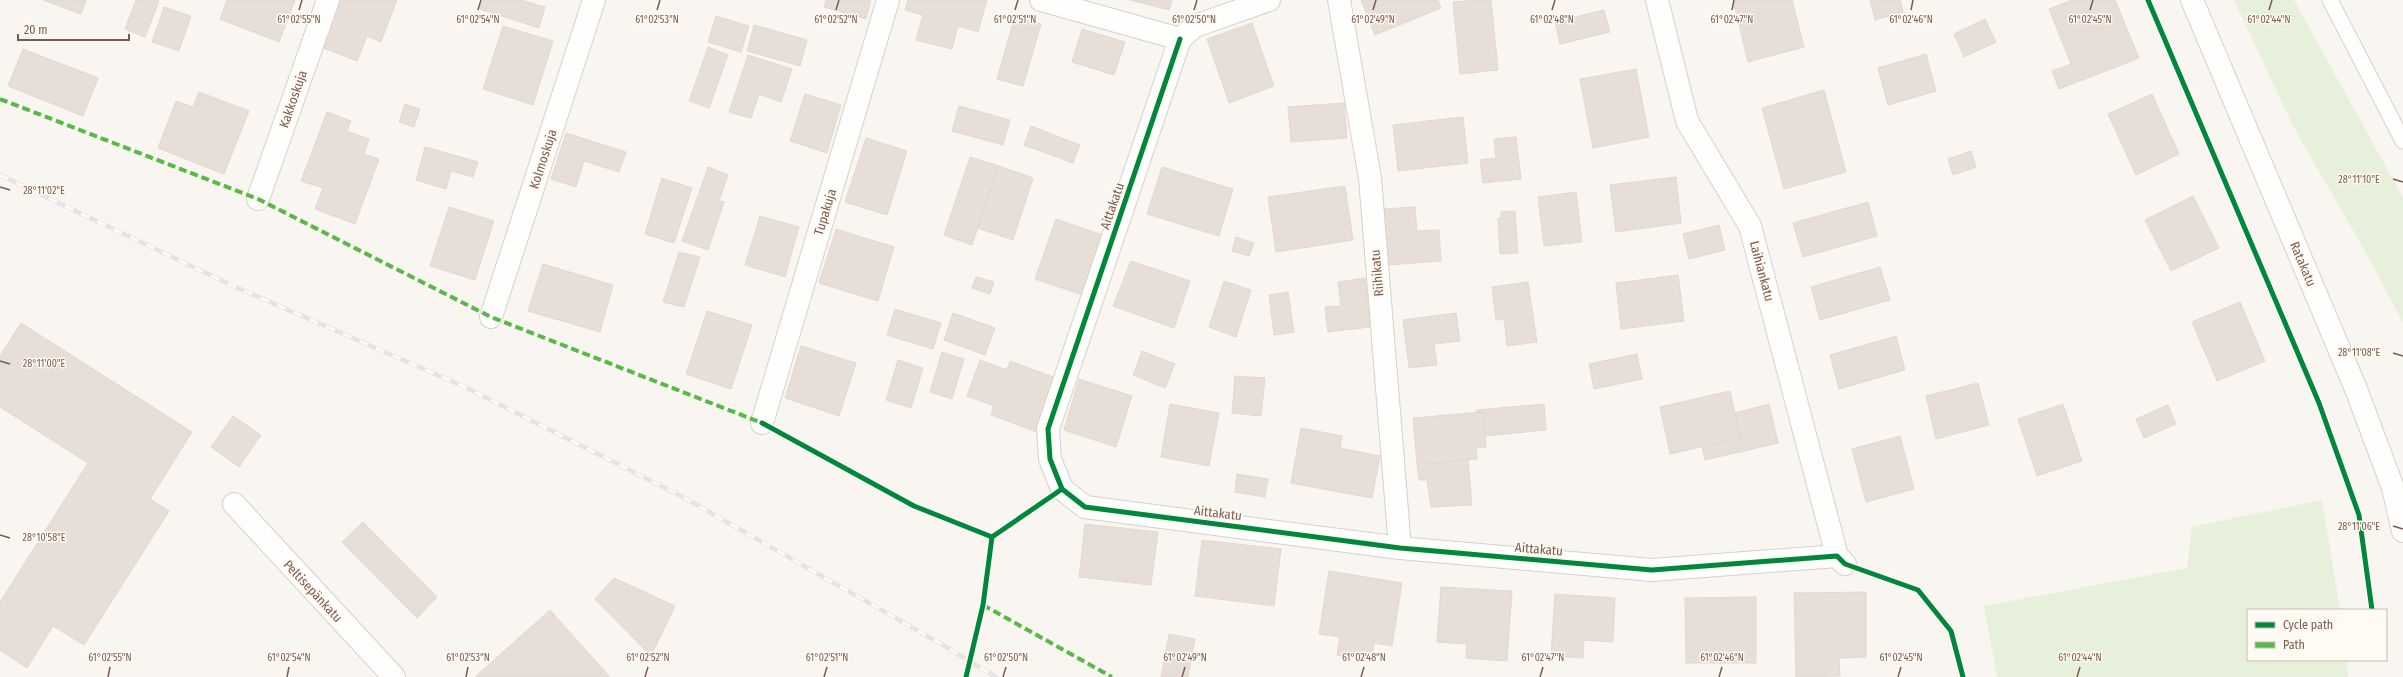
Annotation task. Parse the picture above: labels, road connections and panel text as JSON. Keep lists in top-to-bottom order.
{
  "streets": {
    "street": [
      "Kakkoskuja",
      "Kolmoskuja",
      "Aittakatu",
      "Tupakuja",
      "Ratakatu",
      "Laihiankatu",
      "Riihikatu",
      "Peltisepänkatu"
    ]
  },
  "crossings": [
    ["Aittakatu", "Laihiankatu"],
    ["Aittakatu", "Riihikatu"]
  ],
  "legend": ["Cycle path", "Path"],
  "scale_bar": "20 m",
  "coordinates": [
    "61°02'55\"N",
    "61°02'54\"N",
    "61°02'53\"N",
    "61°02'52\"N",
    "61°02'51\"N",
    "61°02'50\"N",
    "61°02'49\"N",
    "61°02'48\"N",
    "61°02'47\"N",
    "61°02'46\"N",
    "61°02'45\"N",
    "61°02'44\"N",
    "28°11'10\"E",
    "28°11'02\"E",
    "28°11'08\"E",
    "28°11'00\"E",
    "28°11'06\"E",
    "28°10'58\"E"
  ]
}
